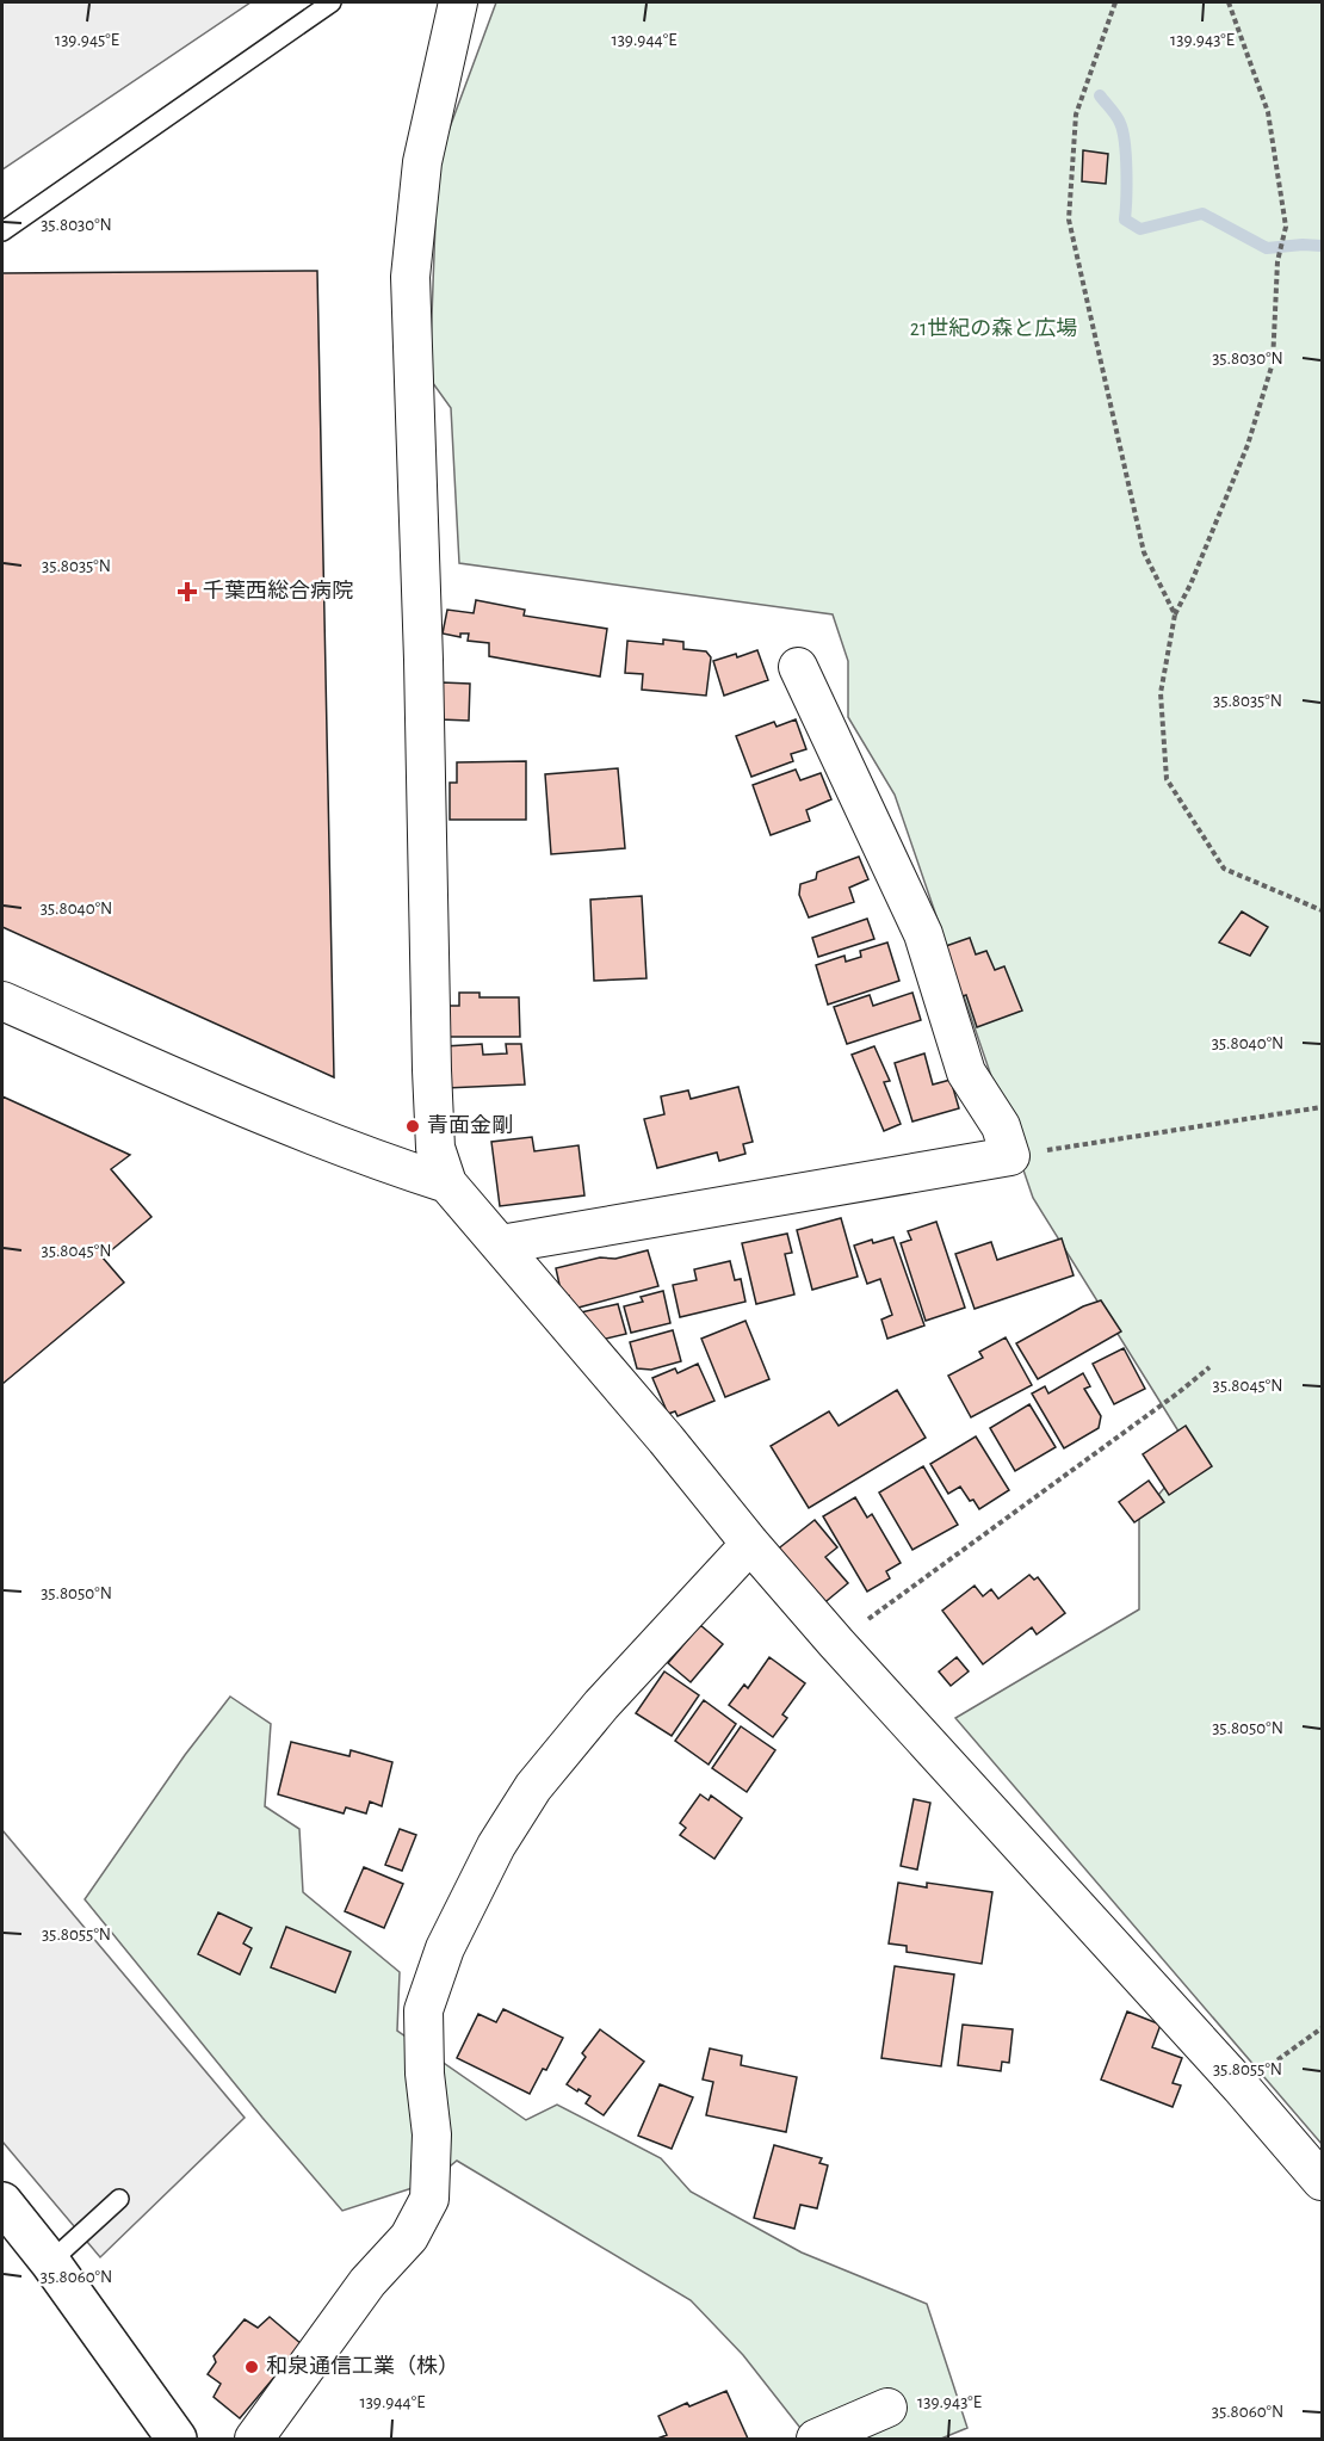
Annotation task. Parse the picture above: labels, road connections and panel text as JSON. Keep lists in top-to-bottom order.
{
  "parks": ["21世紀の森と広場"],
  "places": {
    "health": ["千葉西総合病院"],
    "other": ["青面金剛", "和泉通信工業（株）"]
  },
  "coordinates": [
    "139.945°E",
    "139.944°E",
    "139.943°E",
    "35.8030°N",
    "35.8035°N",
    "35.8040°N",
    "35.8045°N",
    "35.8050°N",
    "35.8055°N",
    "35.8060°N"
  ]
}
